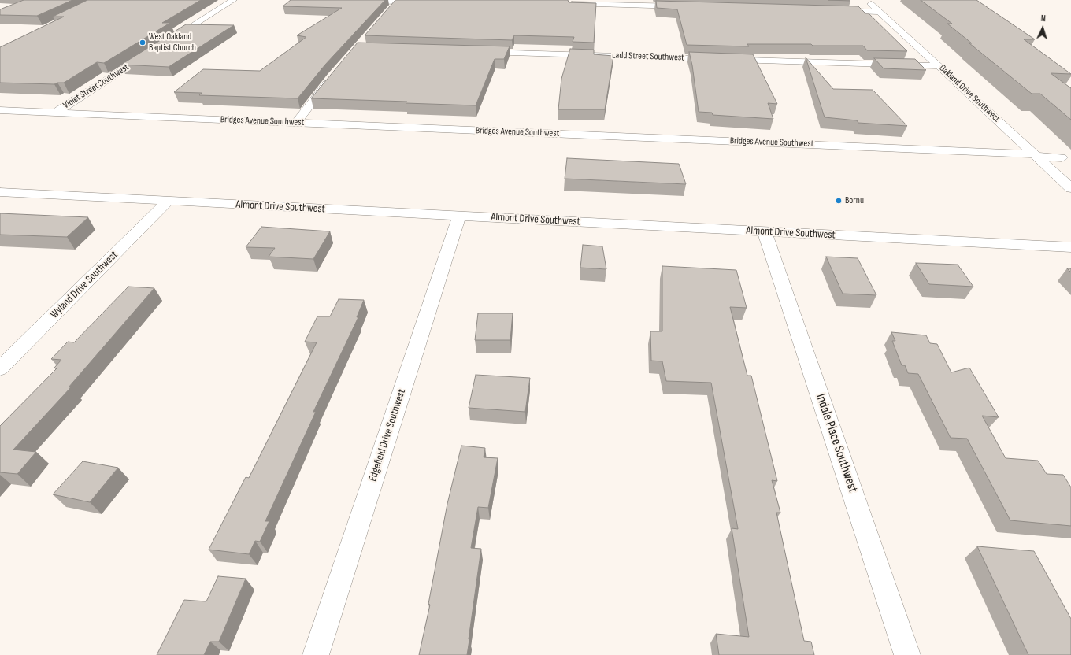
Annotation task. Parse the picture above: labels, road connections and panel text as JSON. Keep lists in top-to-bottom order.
{
  "streets": {
    "street": [
      "Ladd Street Southwest",
      "Violet Street Southwest",
      "Oakland Drive Southwest",
      "Bridges Avenue Southwest",
      "Almont Drive Southwest",
      "Wyland Drive Southwest",
      "Edgefield Drive Southwest",
      "Indale Place Southwest"
    ]
  },
  "crossings": [
    ["Ladd Street Southwest", "Oakland Drive Southwest"],
    ["Violet Street Southwest", "Bridges Avenue Southwest"],
    ["Oakland Drive Southwest", "Bridges Avenue Southwest"],
    ["Almont Drive Southwest", "Wyland Drive Southwest"],
    ["Almont Drive Southwest", "Edgefield Drive Southwest"],
    ["Almont Drive Southwest", "Indale Place Southwest"]
  ],
  "places": ["West Oakland Baptist Church", "Bornu"],
  "north": "top"
}
